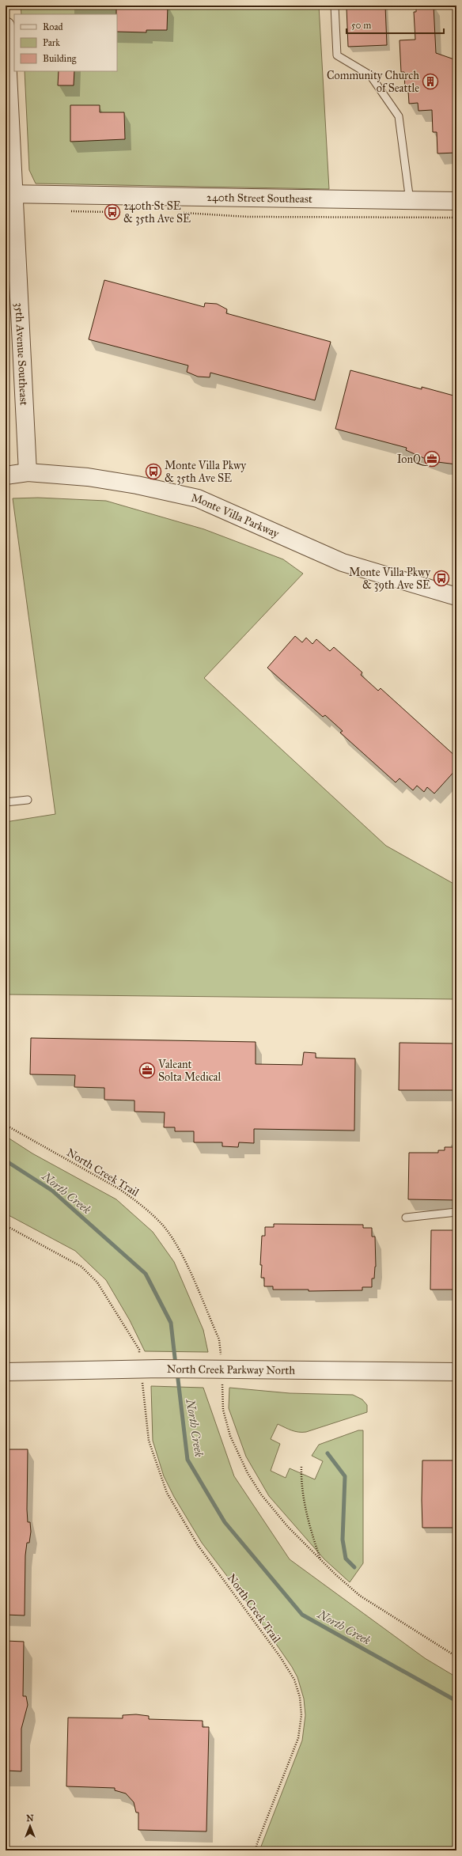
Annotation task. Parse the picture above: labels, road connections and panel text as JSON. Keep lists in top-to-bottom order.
{
  "streets": {
    "street": [
      "240th Street Southeast",
      "35th Avenue Southeast",
      "Monte Villa Parkway",
      "North Creek Parkway North"
    ],
    "path": ["North Creek Trail"]
  },
  "crossings": [
    ["240th Street Southeast", "35th Avenue Southeast"],
    ["35th Avenue Southeast", "Monte Villa Parkway"]
  ],
  "water": ["North Creek"],
  "places": {
    "building": ["Community Church of Seattle"],
    "bus stop": ["240th St SE & 35th Ave SE", "Monte Villa Pkwy & 35th Ave SE", "Monte Villa Pkwy & 39th Ave SE"],
    "office": ["IonQ", "Valeant Solta Medical"]
  },
  "legend": ["Road", "Park", "Building"],
  "scale_bar": "50 m",
  "north": "top"
}
